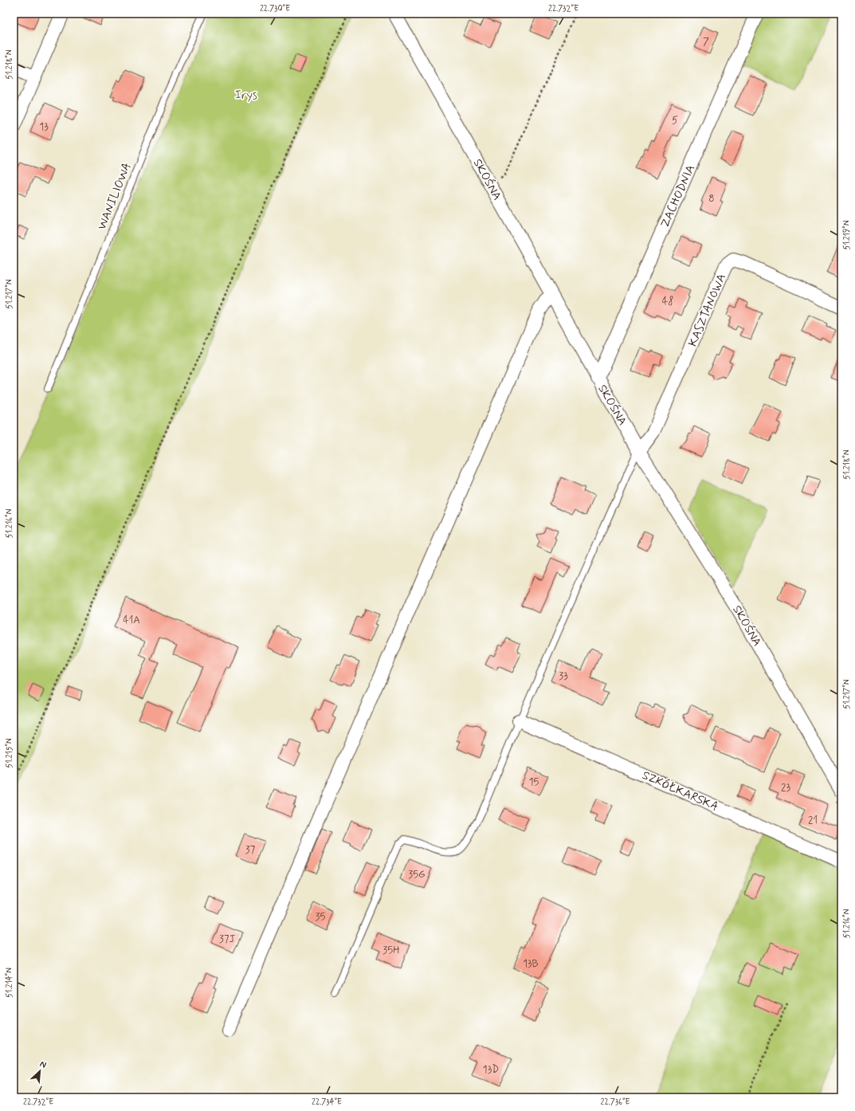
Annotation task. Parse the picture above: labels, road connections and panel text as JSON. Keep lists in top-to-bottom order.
{
  "streets": {
    "street": [
      "SKOŚNA",
      "ZACHODNIA",
      "KASZTANOWA",
      "SZKÓŁKARSKA"
    ],
    "lane": ["WANILIOWA"]
  },
  "crossings": [
    ["SKOŚNA", "ZACHODNIA"],
    ["SKOŚNA", "KASZTANOWA"]
  ],
  "parks": ["Irys"],
  "house_numbers": [
    "7",
    "5",
    "13",
    "8",
    "48",
    "41A",
    "33",
    "15",
    "23",
    "21",
    "37",
    "35G",
    "35",
    "37J",
    "35H",
    "13B",
    "13D"
  ],
  "north": "top right",
  "coordinates": [
    "22.730°E",
    "22.732°E",
    "51.218°N",
    "51.219°N",
    "51.217°N",
    "51.216°N",
    "51.215°N",
    "51.214°N",
    "22.734°E",
    "22.736°E"
  ]
}
